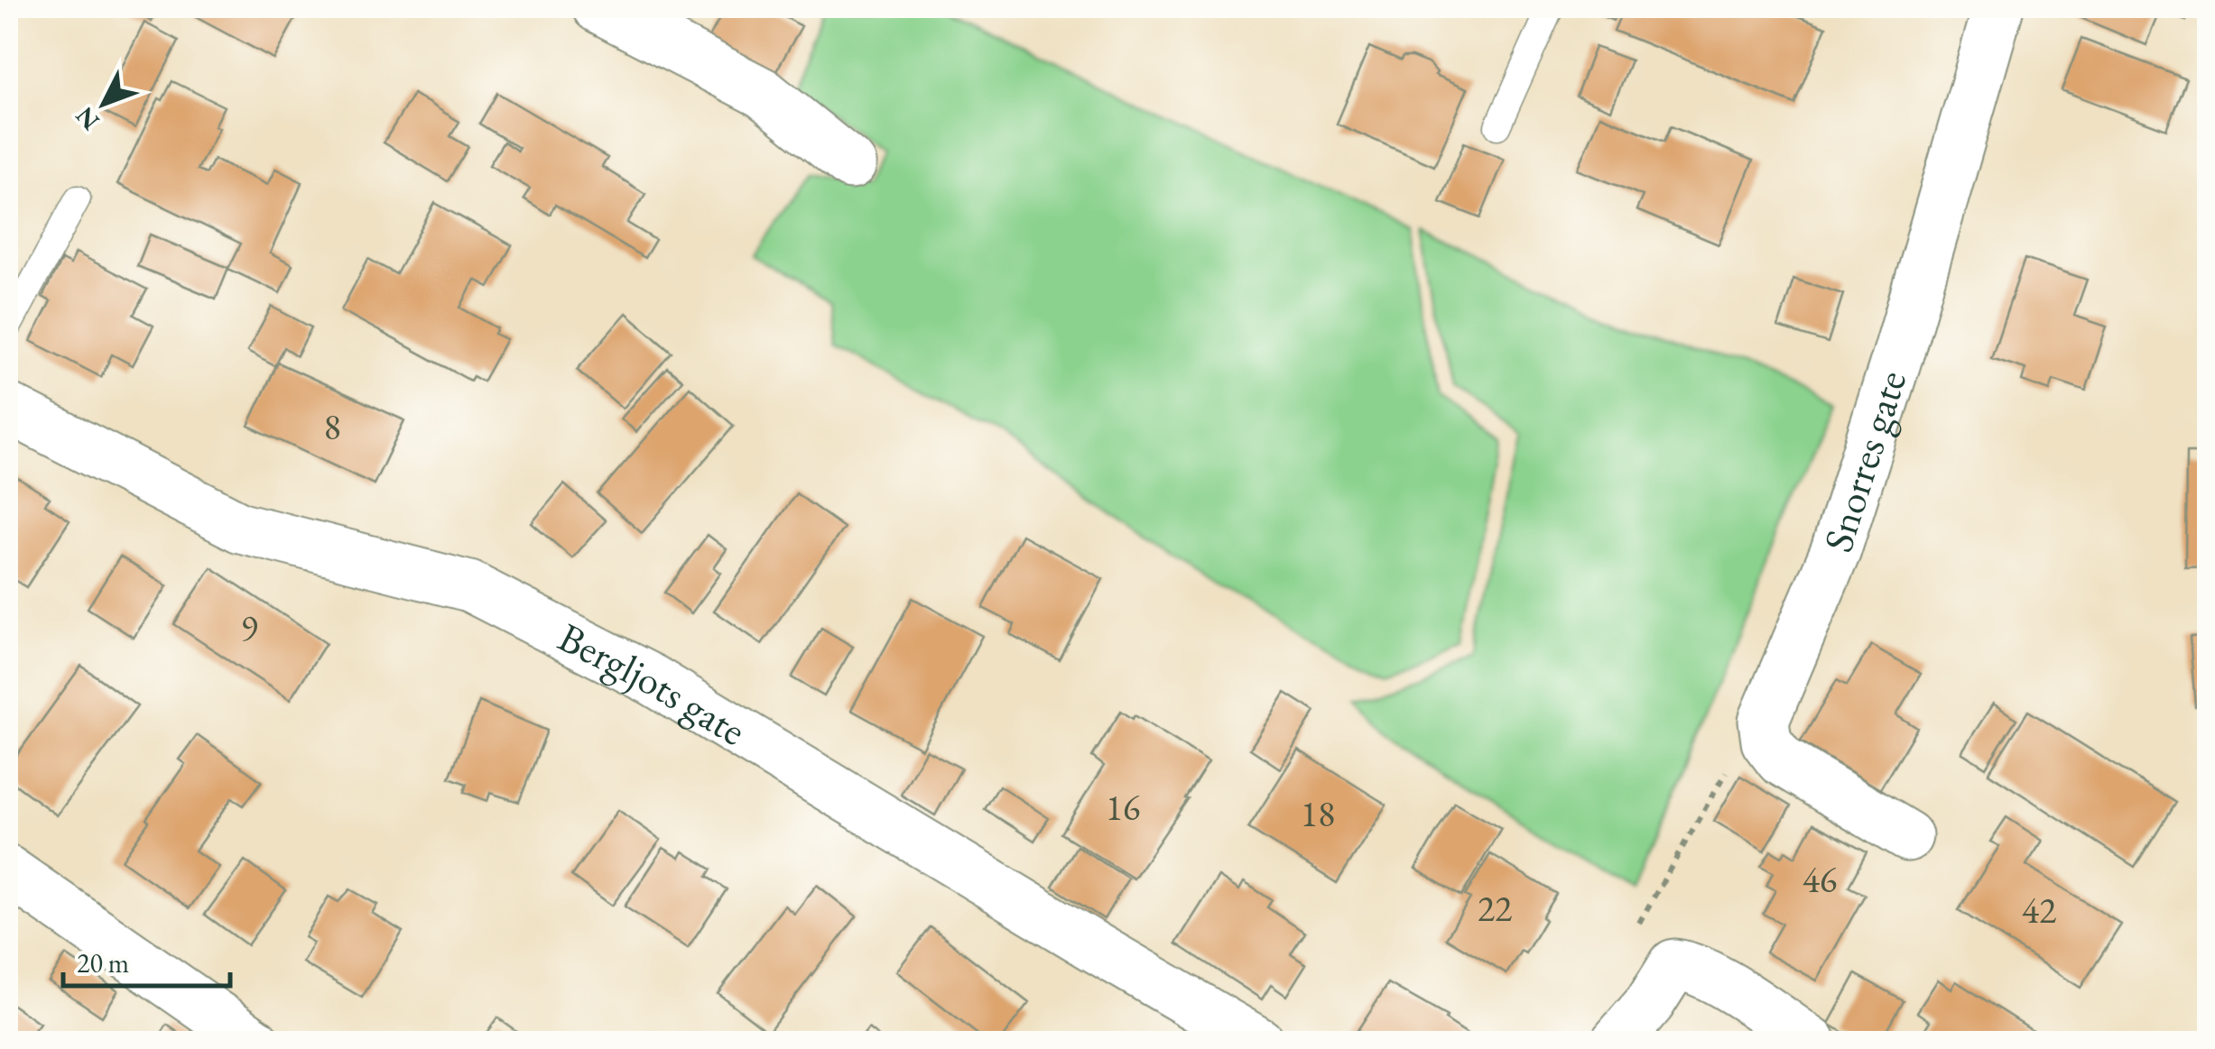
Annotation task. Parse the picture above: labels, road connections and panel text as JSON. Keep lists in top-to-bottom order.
{
  "streets": {
    "street": ["Snorres gate", "Bergljots gate"]
  },
  "house_numbers": [
    "8",
    "9",
    "16",
    "18",
    "46",
    "22",
    "42"
  ],
  "scale_bar": "20 m",
  "north": "bottom left"
}
